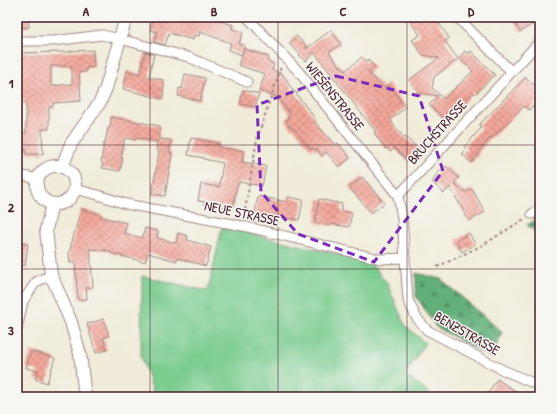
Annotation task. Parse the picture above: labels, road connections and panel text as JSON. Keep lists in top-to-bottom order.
{
  "streets": {
    "street": [
      "WIESENSTRASSE",
      "BRUCHSTRASSE",
      "NEUE STRASSE",
      "BENZSTRASSE"
    ]
  },
  "crossings": [
    ["WIESENSTRASSE", "BRUCHSTRASSE"],
    ["NEUE STRASSE", "BENZSTRASSE"]
  ],
  "grid": {
    "columns": [
      "A",
      "B",
      "C",
      "D"
    ],
    "rows": ["1", "2", "3"]
  }
}
